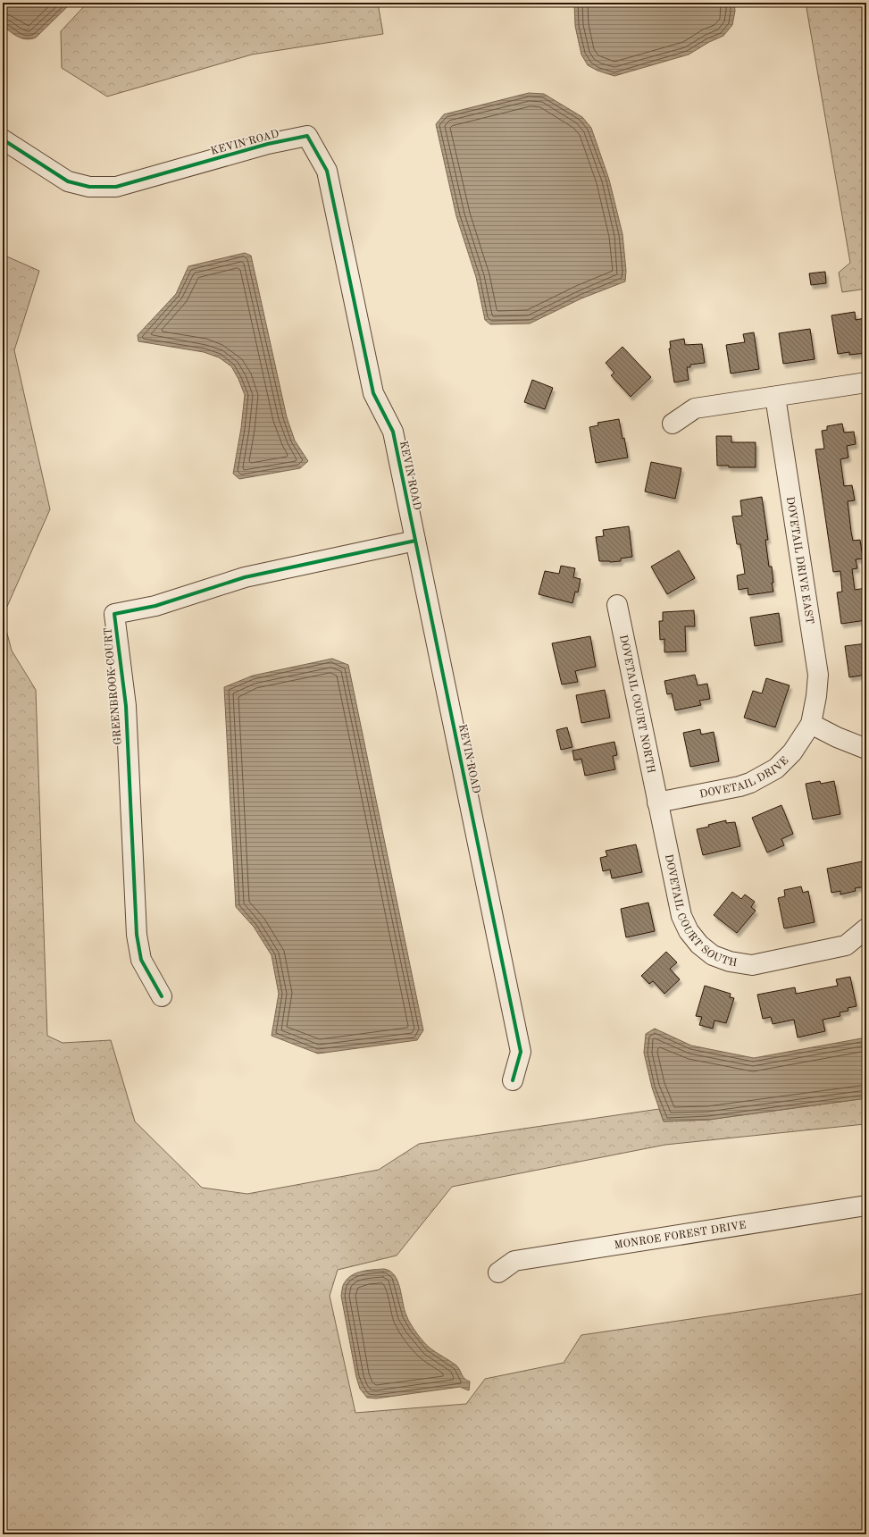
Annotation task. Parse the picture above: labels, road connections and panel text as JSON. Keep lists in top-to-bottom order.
{
  "streets": {
    "street": [
      "KEVIN ROAD",
      "DOVETAIL DRIVE EAST",
      "GREENBROOK COURT",
      "DOVETAIL COURT NORTH",
      "DOVETAIL DRIVE",
      "DOVETAIL COURT SOUTH",
      "MONROE FOREST DRIVE"
    ]
  },
  "crossings": [
    ["KEVIN ROAD", "GREENBROOK COURT"],
    ["DOVETAIL DRIVE EAST", "DOVETAIL DRIVE"],
    ["DOVETAIL COURT NORTH", "DOVETAIL DRIVE"],
    ["DOVETAIL COURT NORTH", "DOVETAIL COURT SOUTH"],
    ["DOVETAIL DRIVE", "DOVETAIL COURT SOUTH"]
  ]
}
